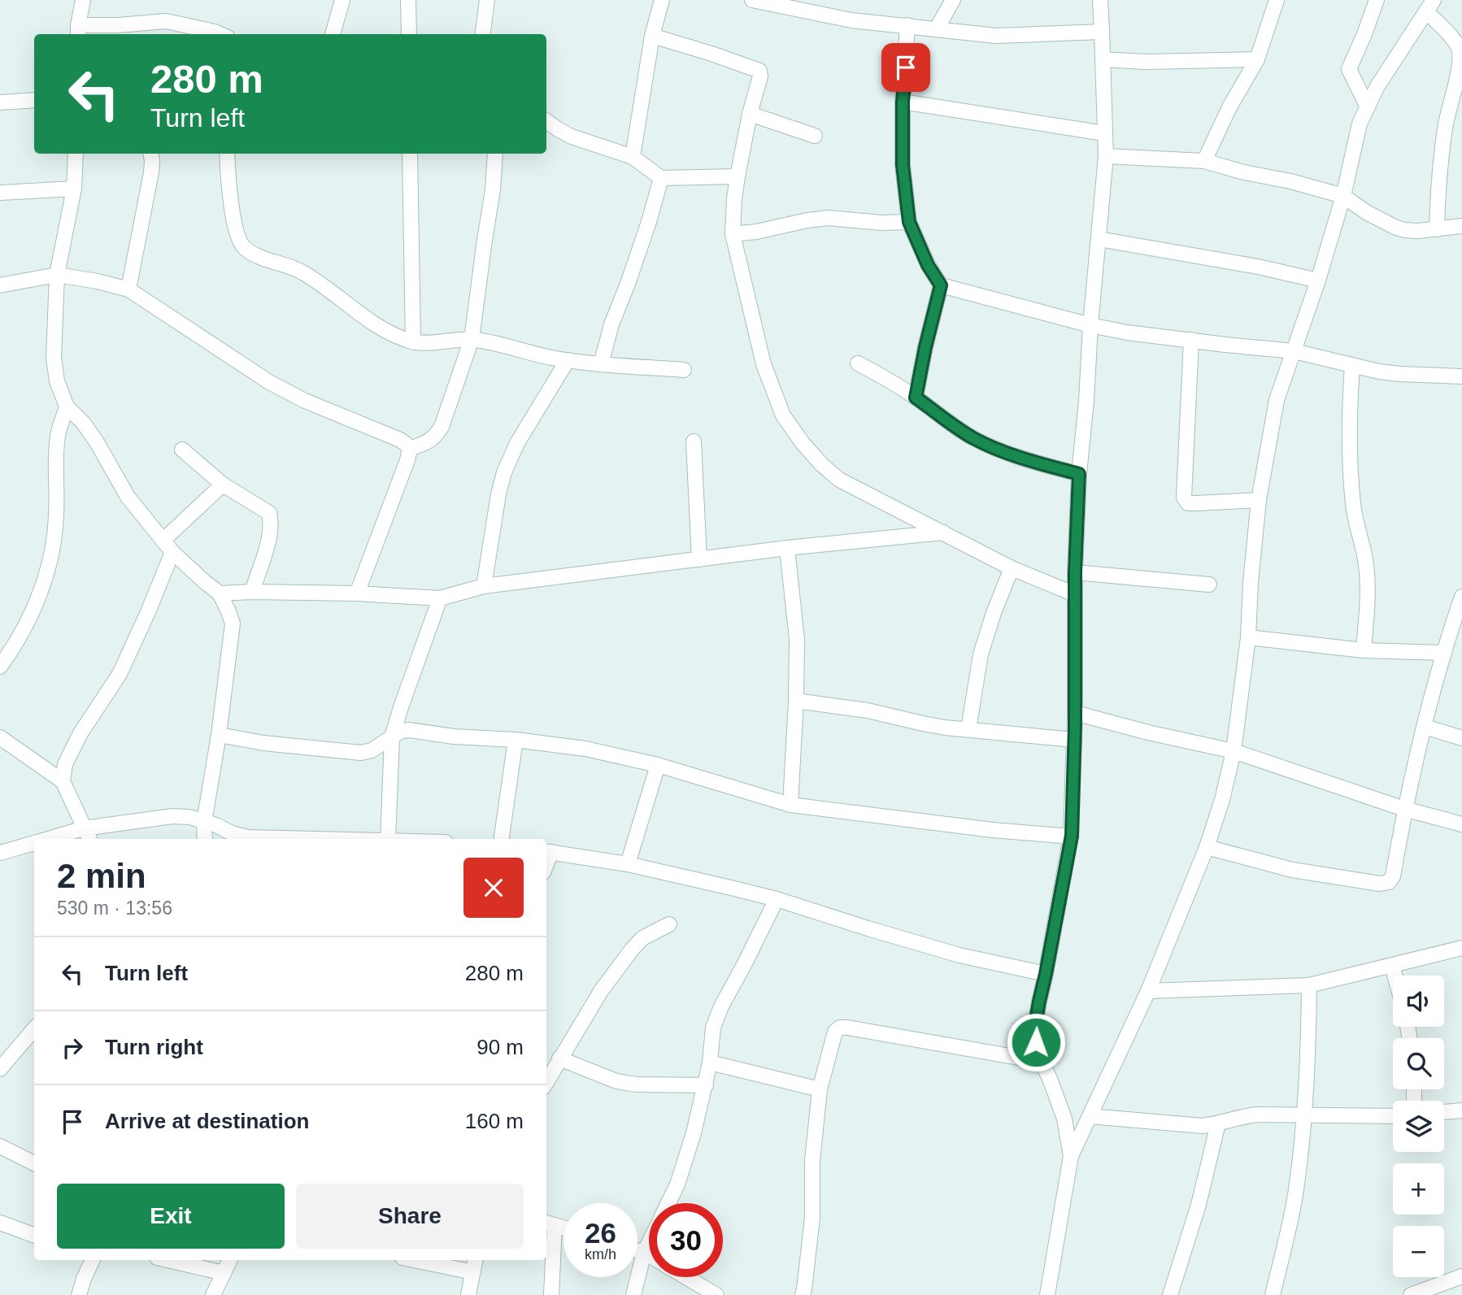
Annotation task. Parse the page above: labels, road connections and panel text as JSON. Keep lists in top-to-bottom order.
{
  "page": {
    "turn": ["280 m", "Turn left"],
    "heading": ["2 min", "530 m · 13:56"],
    "list": [
      {
        "name": "Turn left",
        "value": "280 m"
      },
      {
        "name": "Turn right",
        "value": "90 m"
      },
      {
        "name": "Arrive at destination",
        "value": "160 m"
      }
    ],
    "map_buttons": ["+", "−"],
    "buttons": ["Exit", "Share"],
    "speed": "26 km/h",
    "limit": "30"
  }
}
